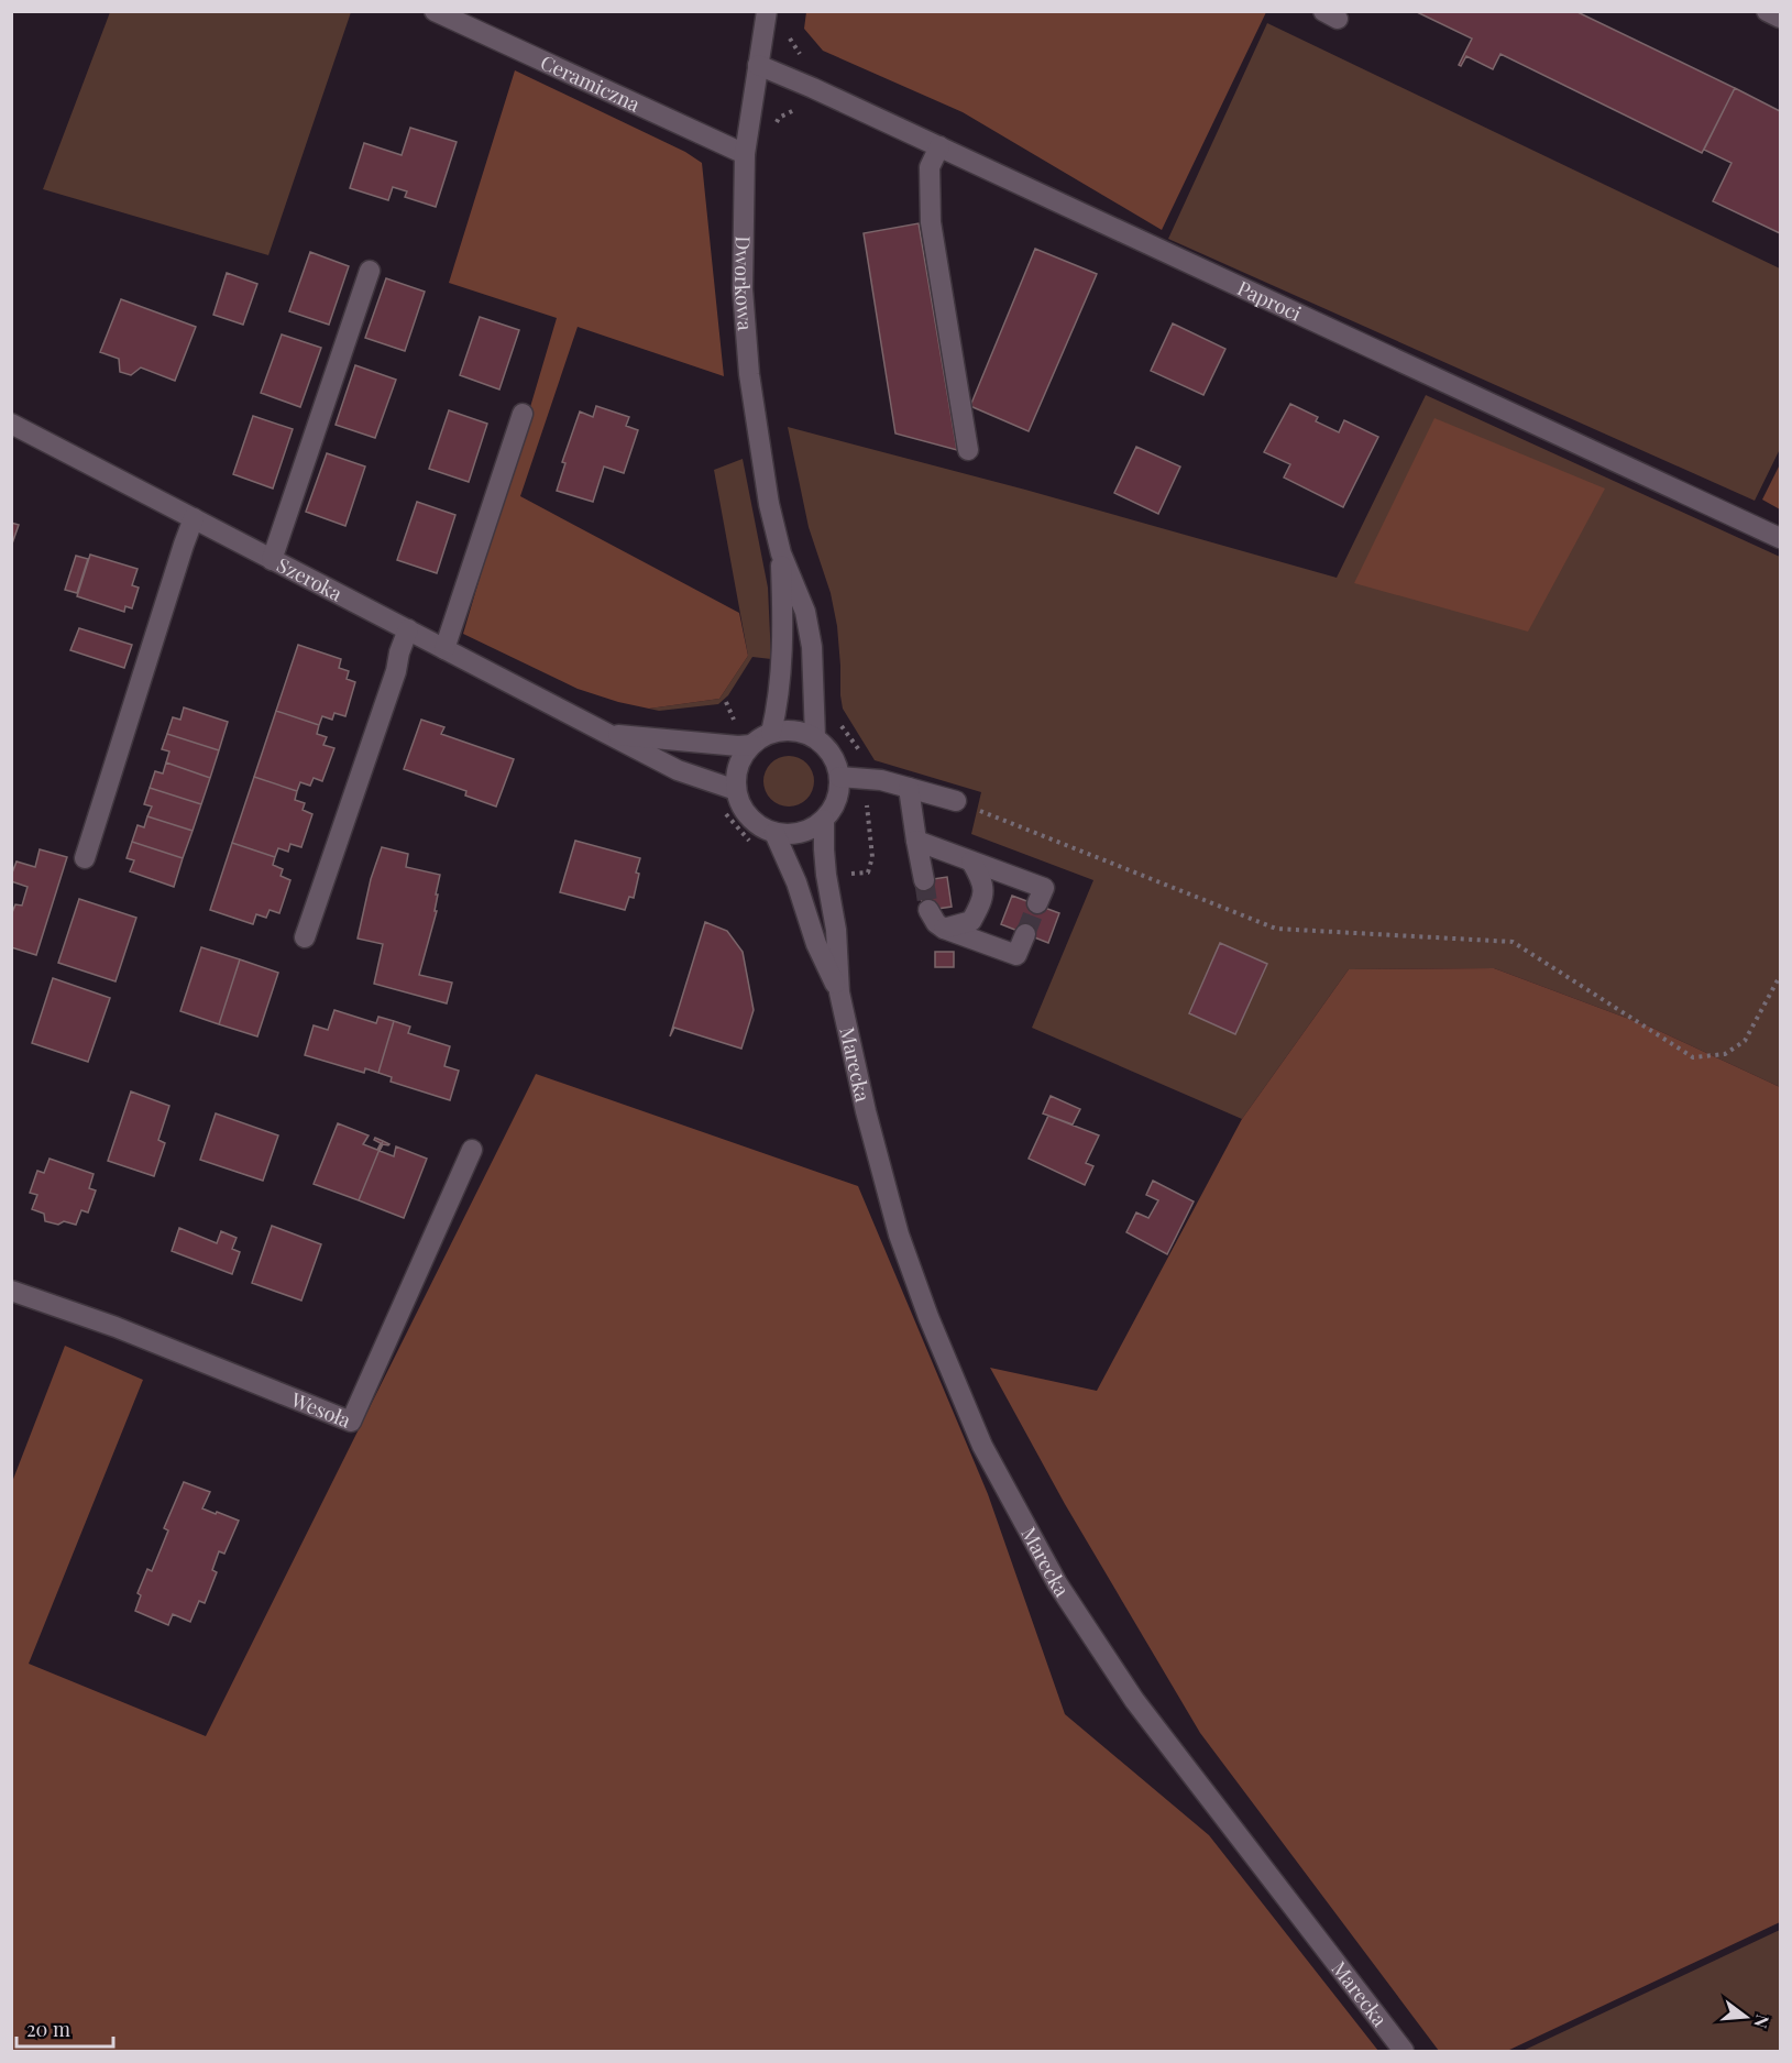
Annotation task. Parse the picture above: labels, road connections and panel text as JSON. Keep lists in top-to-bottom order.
{
  "streets": {
    "street": [
      "Ceramiczna",
      "Dworkowa",
      "Paproci",
      "Szeroka",
      "Marecka",
      "Wesoła"
    ]
  },
  "crossings": [
    ["Ceramiczna", "Dworkowa"],
    ["Dworkowa", "Paproci"],
    ["Dworkowa", "Szeroka"],
    ["Dworkowa", "Marecka"],
    ["Szeroka", "Marecka"]
  ],
  "scale_bar": "20 m",
  "north": "right"
}
